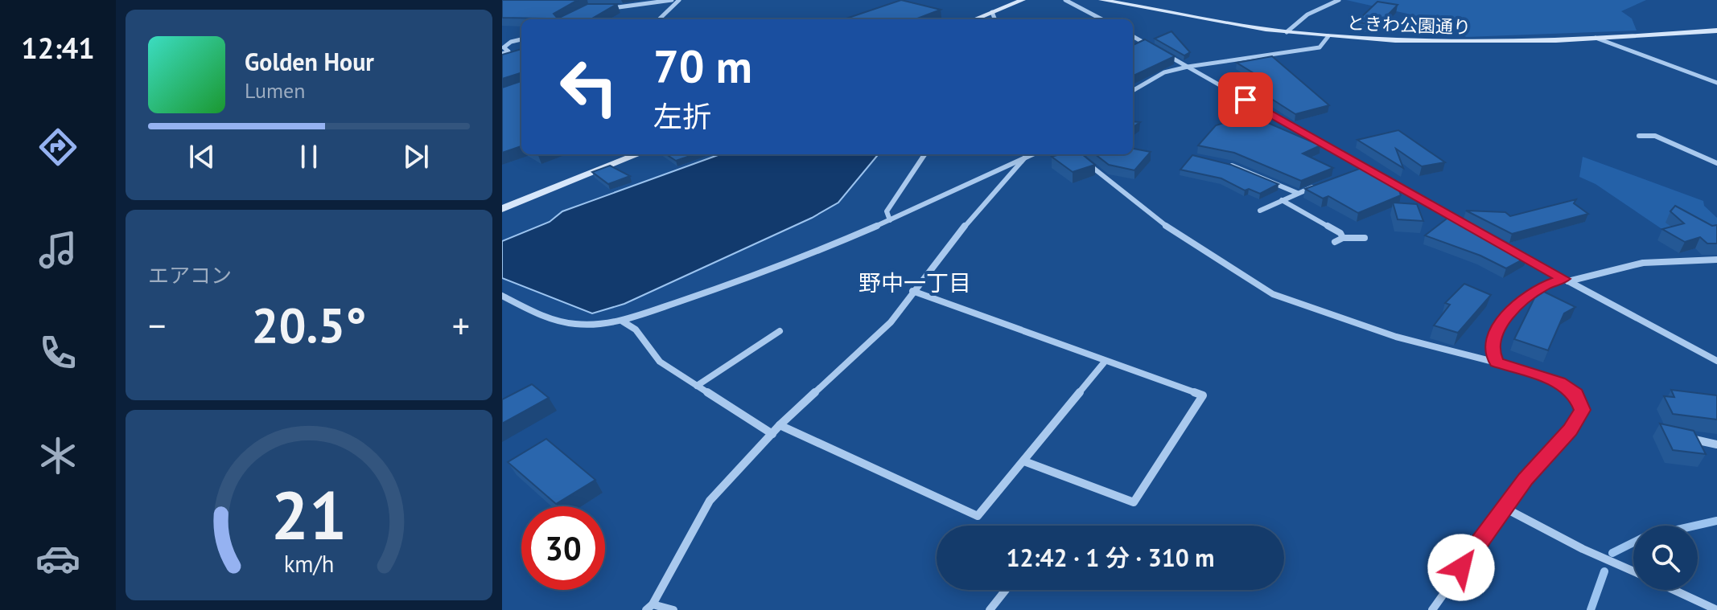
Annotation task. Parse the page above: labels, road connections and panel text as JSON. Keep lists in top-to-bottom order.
{
  "streets": {
    "street": ["ときわ公園通り"]
  },
  "districts": ["野中一丁目"],
  "page": {
    "tabs": "12:41",
    "turn": ["70 m", "左折"],
    "song": ["Golden Hour", "Lumen"],
    "tile": "エアコン",
    "heat": ["−", "20.5°", "+"],
    "limit": "30",
    "trip": "12:42 · 1 分 · 310 m",
    "gauge": ["21", "km/h"]
  }
}
